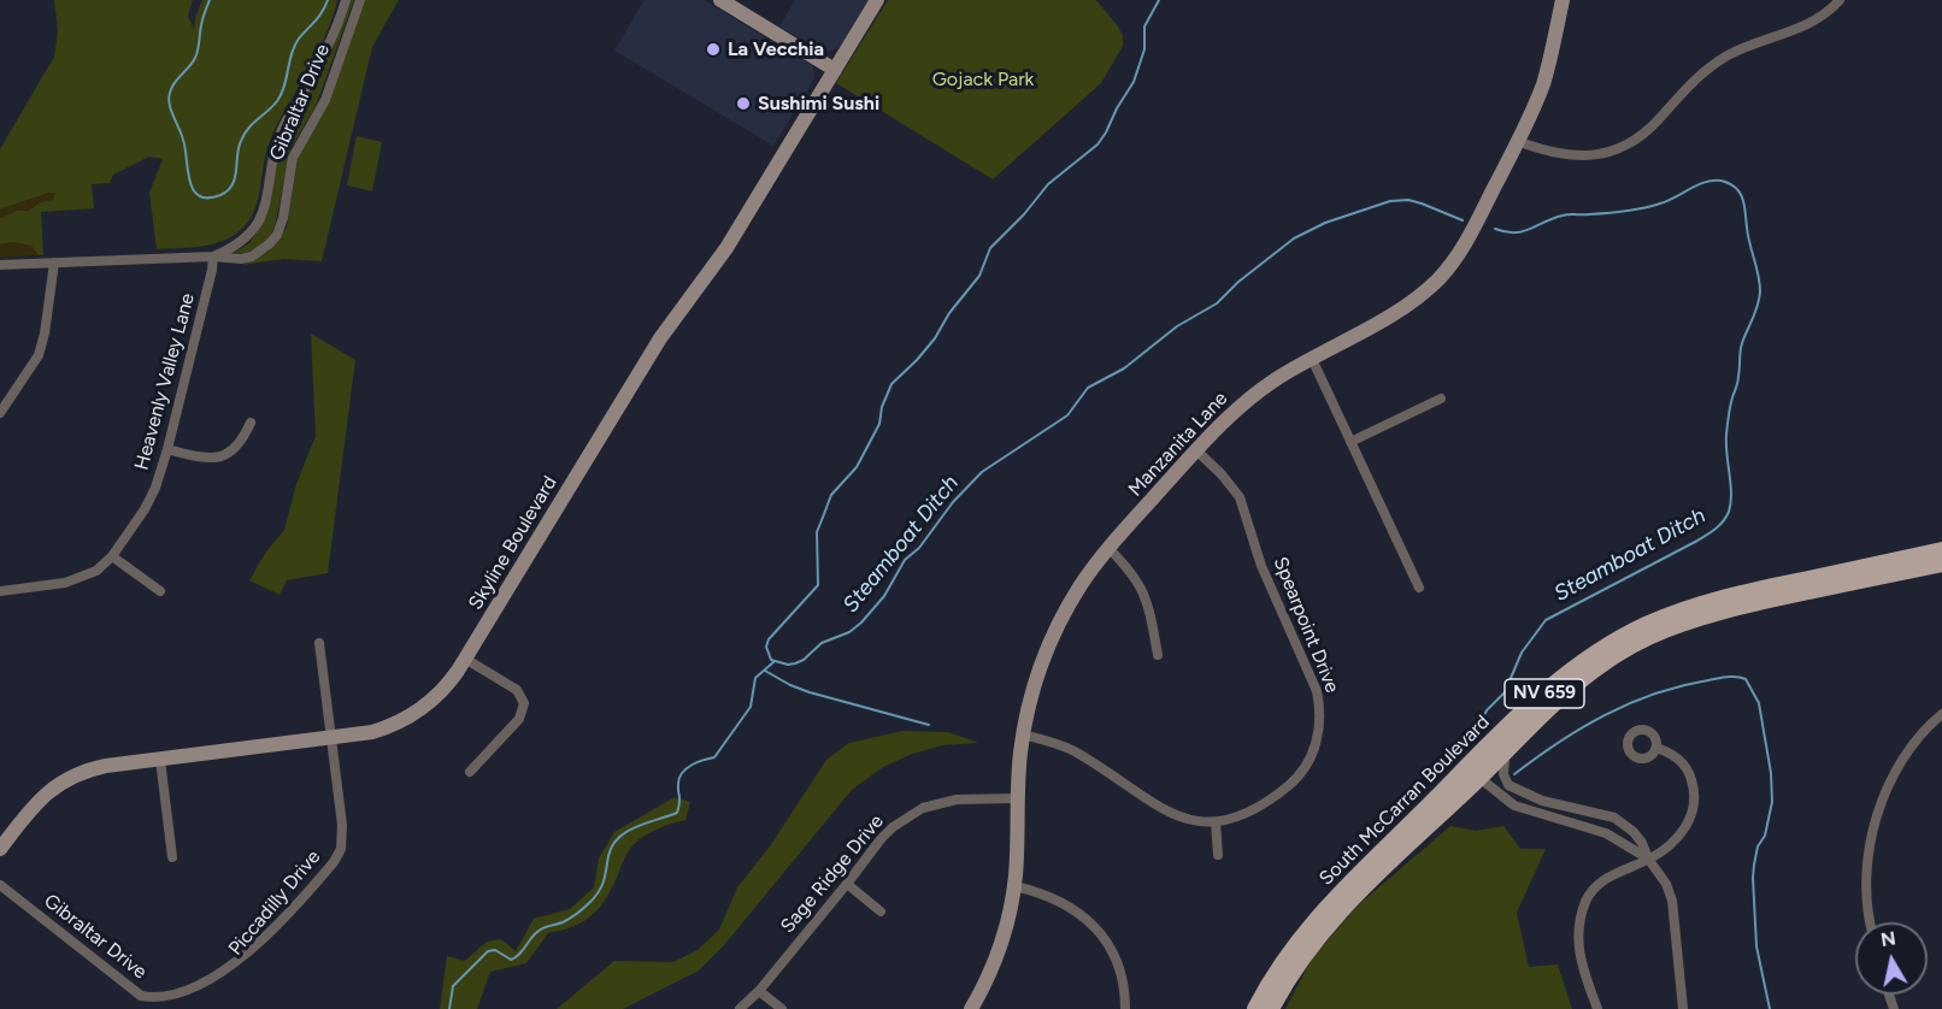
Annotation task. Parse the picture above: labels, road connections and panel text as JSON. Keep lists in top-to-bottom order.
{
  "streets": {
    "main road": ["NV 659", "South McCarran Boulevard"],
    "street": [
      "Gibraltar Drive",
      "Heavenly Valley Lane",
      "Manzanita Lane",
      "Skyline Boulevard",
      "Spearpoint Drive",
      "Sage Ridge Drive",
      "Piccadilly Drive"
    ]
  },
  "crossings": [
    ["Gibraltar Drive", "Heavenly Valley Lane"],
    ["Manzanita Lane", "Spearpoint Drive"],
    ["Manzanita Lane", "Sage Ridge Drive"],
    ["Skyline Boulevard", "Piccadilly Drive"]
  ],
  "water": ["Steamboat Ditch"],
  "parks": ["Gojack Park"],
  "places": ["La Vecchia", "Sushimi Sushi"],
  "north": "top"
}
